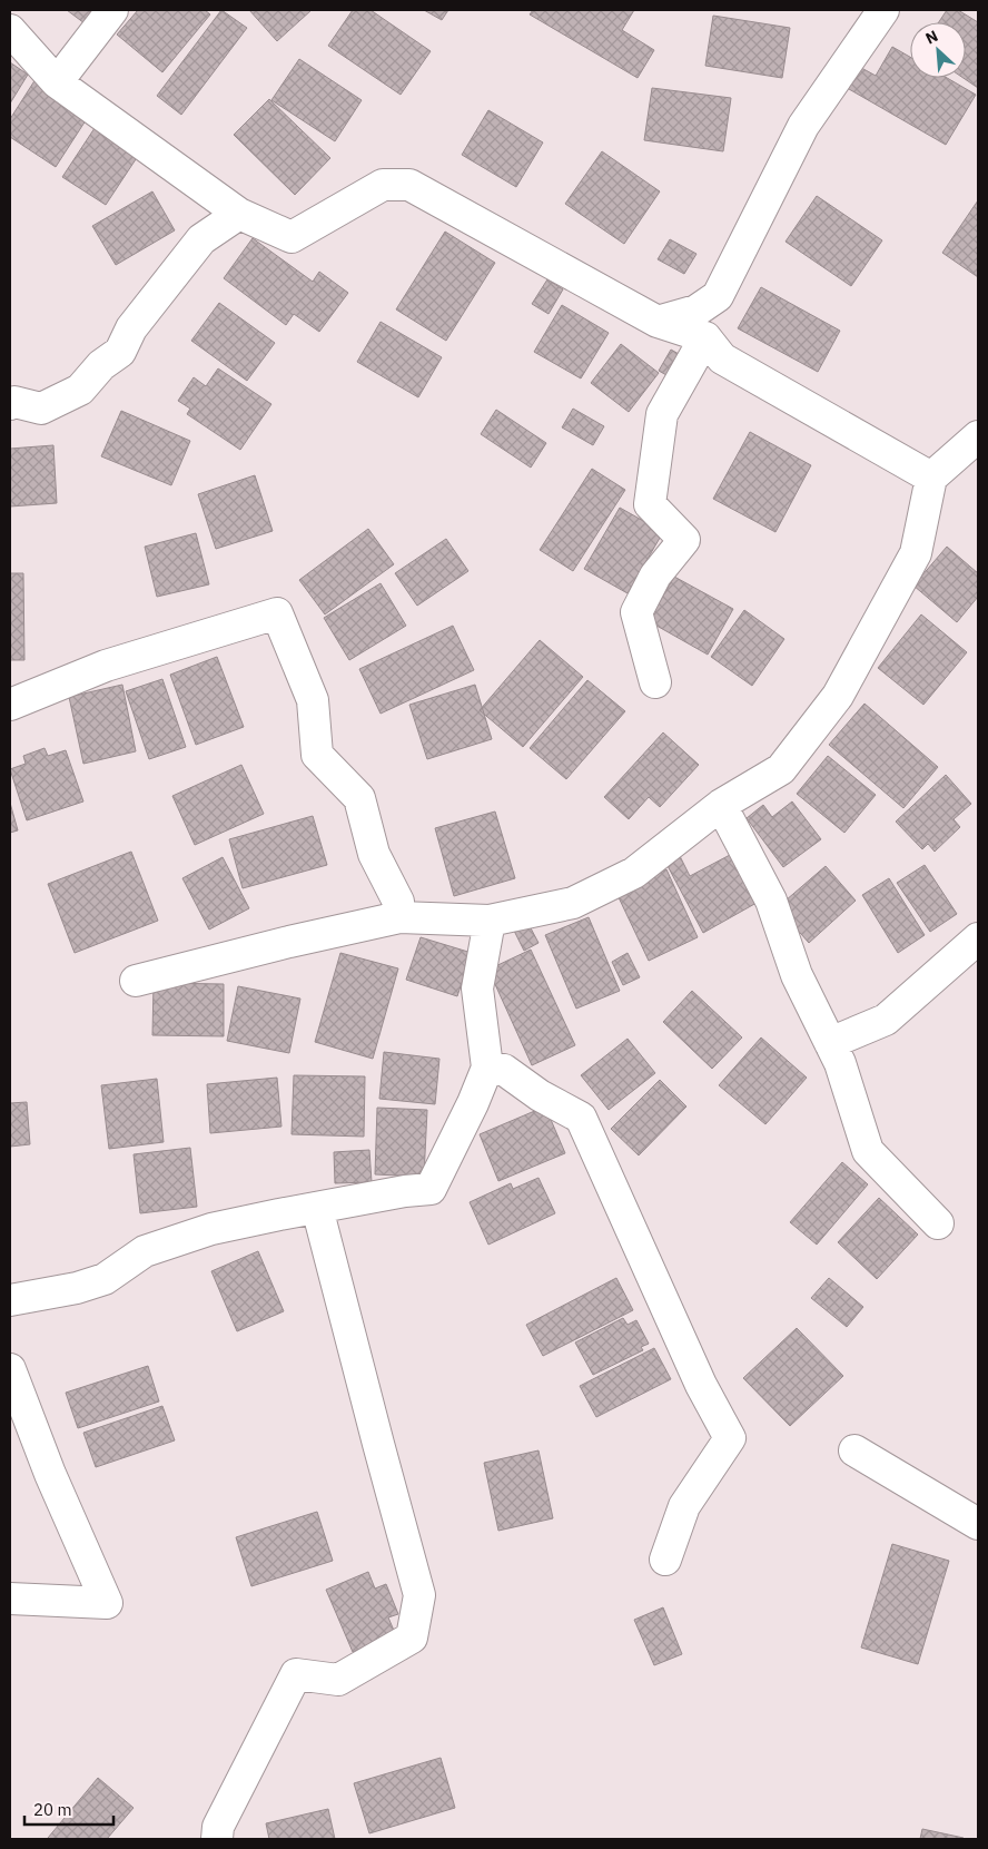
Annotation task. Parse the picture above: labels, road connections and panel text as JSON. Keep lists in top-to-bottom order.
{
  "scale_bar": "20 m",
  "north": "top left"
}
